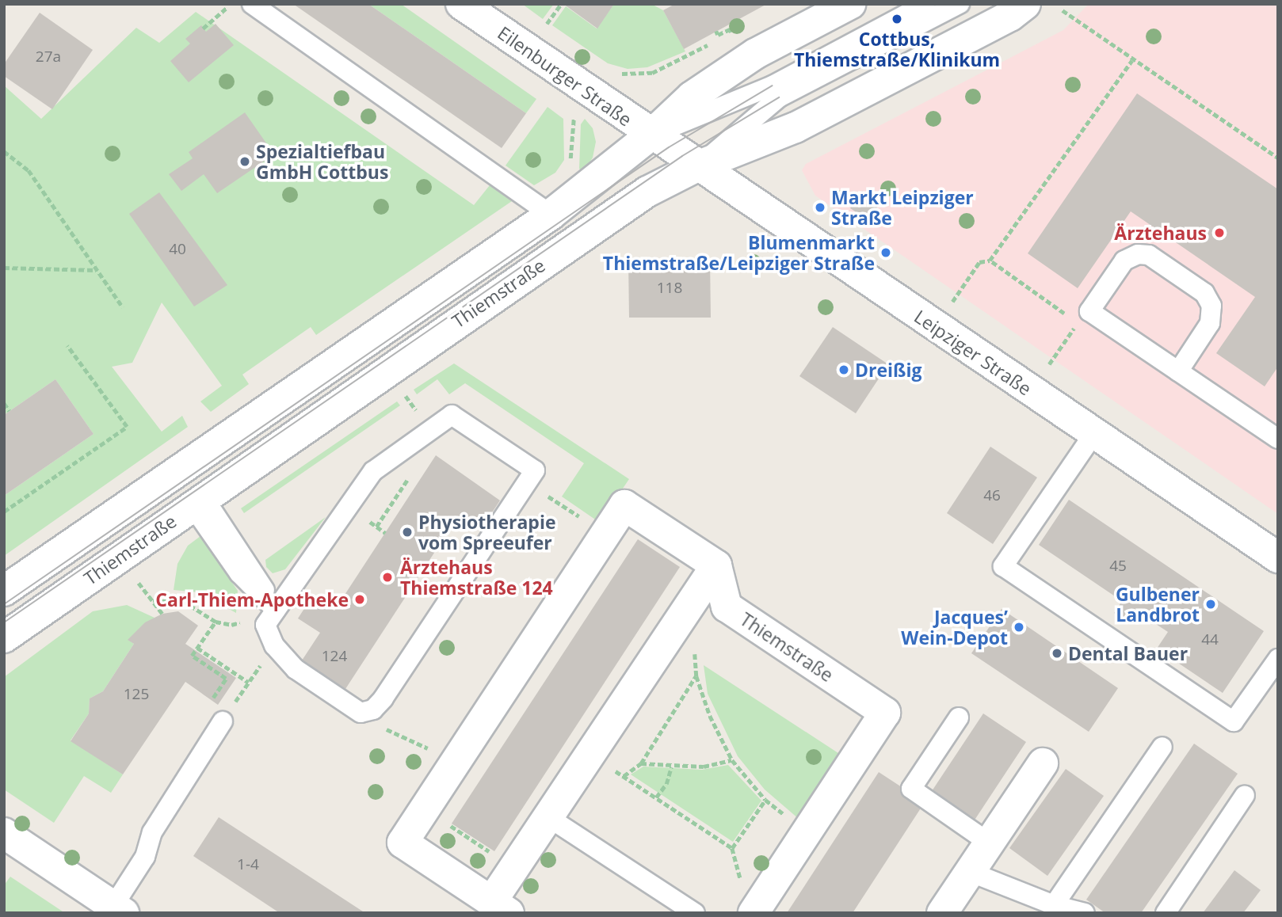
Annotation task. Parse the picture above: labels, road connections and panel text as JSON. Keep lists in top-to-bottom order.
{
  "streets": {
    "street": ["Eilenburger Straße", "Thiemstraße", "Leipziger Straße"]
  },
  "crossings": [
    ["Eilenburger Straße", "Thiemstraße"],
    ["Eilenburger Straße", "Leipziger Straße"],
    ["Thiemstraße", "Leipziger Straße"]
  ],
  "places": [
    "Cottbus, Thiemstraße/Klinikum",
    "Spezialtiefbau GmbH Cottbus",
    "Markt Leipziger Straße",
    "Ärztehaus",
    "Blumenmarkt Thiemstraße/Leipziger Straße",
    "Dreißig",
    "Physiotherapie vom Spreeufer",
    "Ärztehaus Thiemstraße 124",
    "Carl-Thiem-Apotheke",
    "Gulbener Landbrot",
    "Jacques’ Wein-Depot",
    "Dental Bauer"
  ],
  "house_numbers": [
    "27a",
    "40",
    "118",
    "46",
    "45",
    "44",
    "124",
    "125",
    "1-4"
  ]
}
